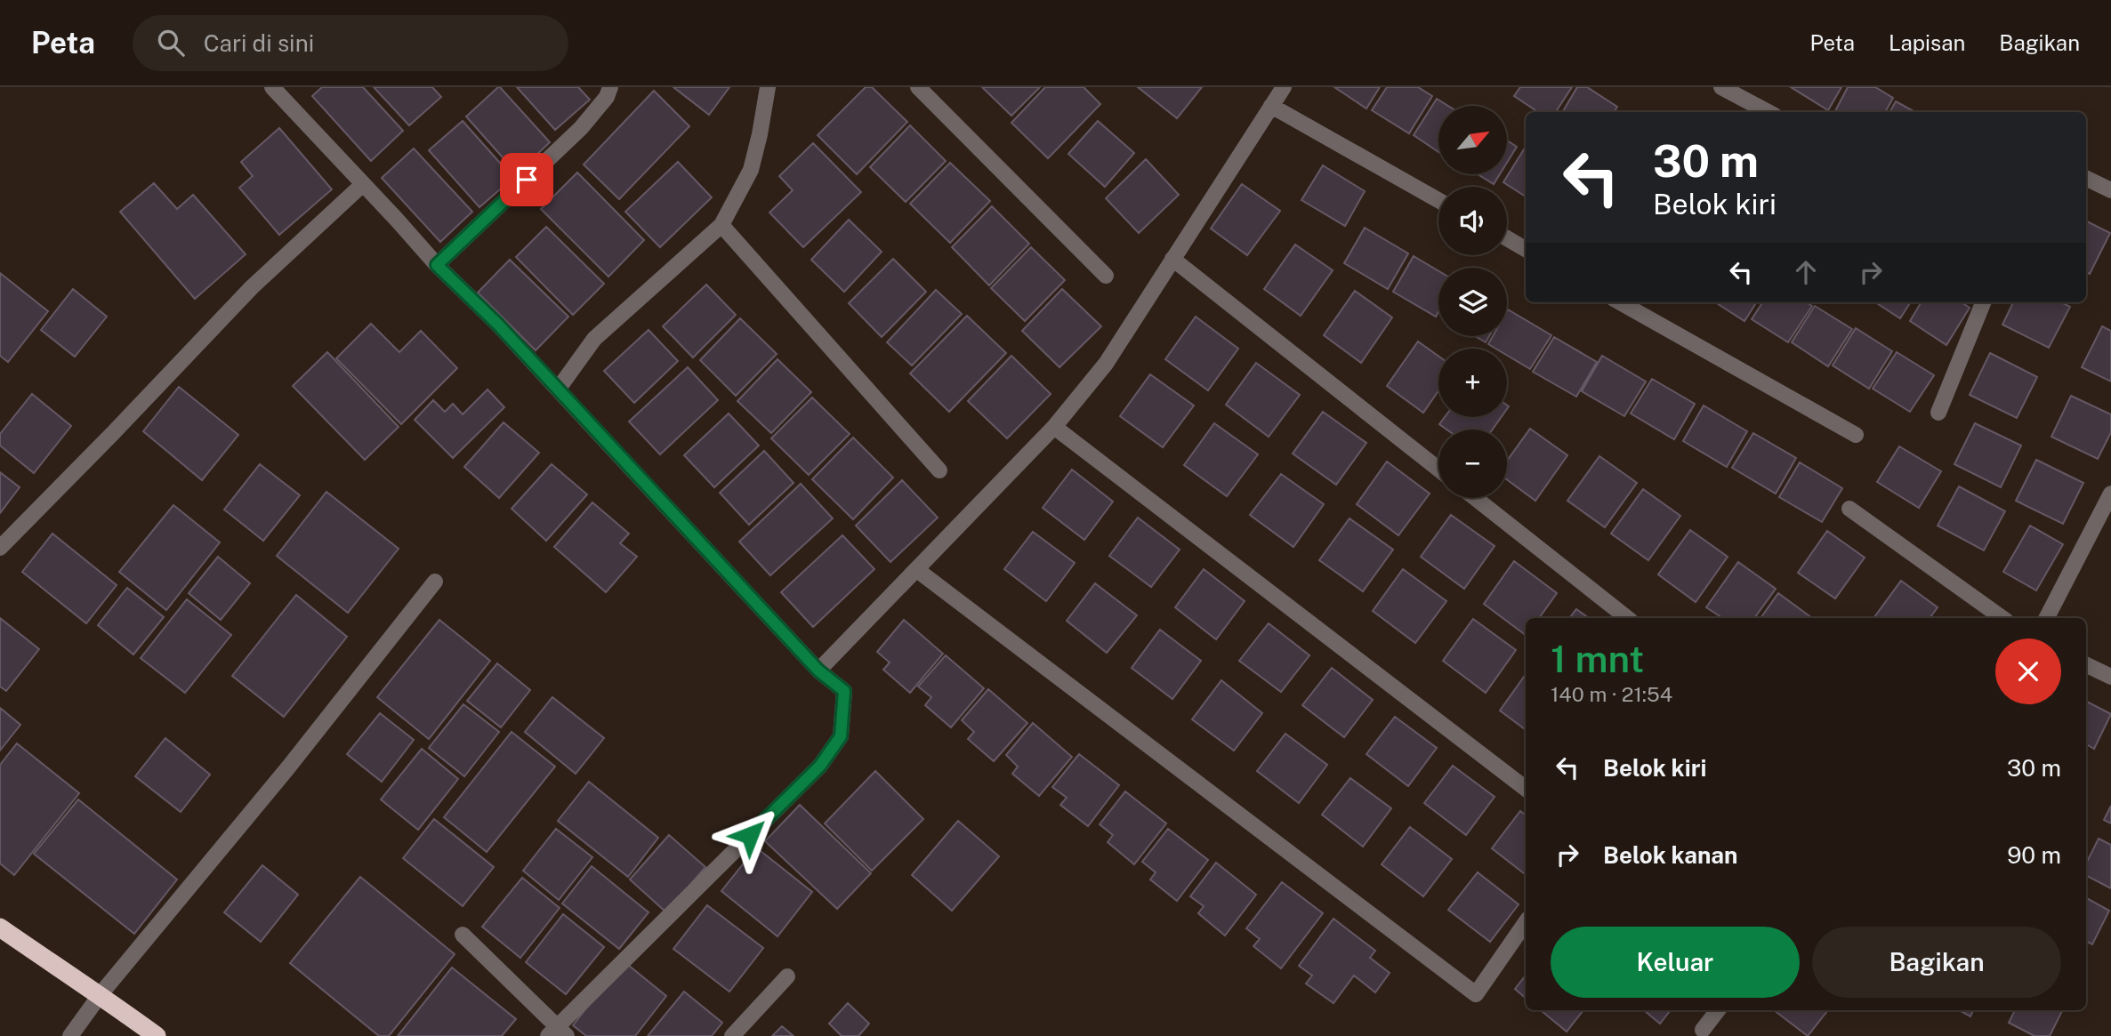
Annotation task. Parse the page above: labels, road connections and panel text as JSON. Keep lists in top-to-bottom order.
{
  "north": "top right",
  "page": {
    "header": "Peta",
    "search": "Cari di sini",
    "nav": ["Peta", "Lapisan", "Bagikan"],
    "map_buttons": ["+", "−"],
    "turn": ["30 m", "Belok kiri"],
    "heading": ["1 mnt", "140 m · 21:54"],
    "list": [
      {
        "name": "Belok kiri",
        "value": "30 m"
      },
      {
        "name": "Belok kanan",
        "value": "90 m"
      }
    ],
    "buttons": ["Keluar", "Bagikan"]
  }
}
